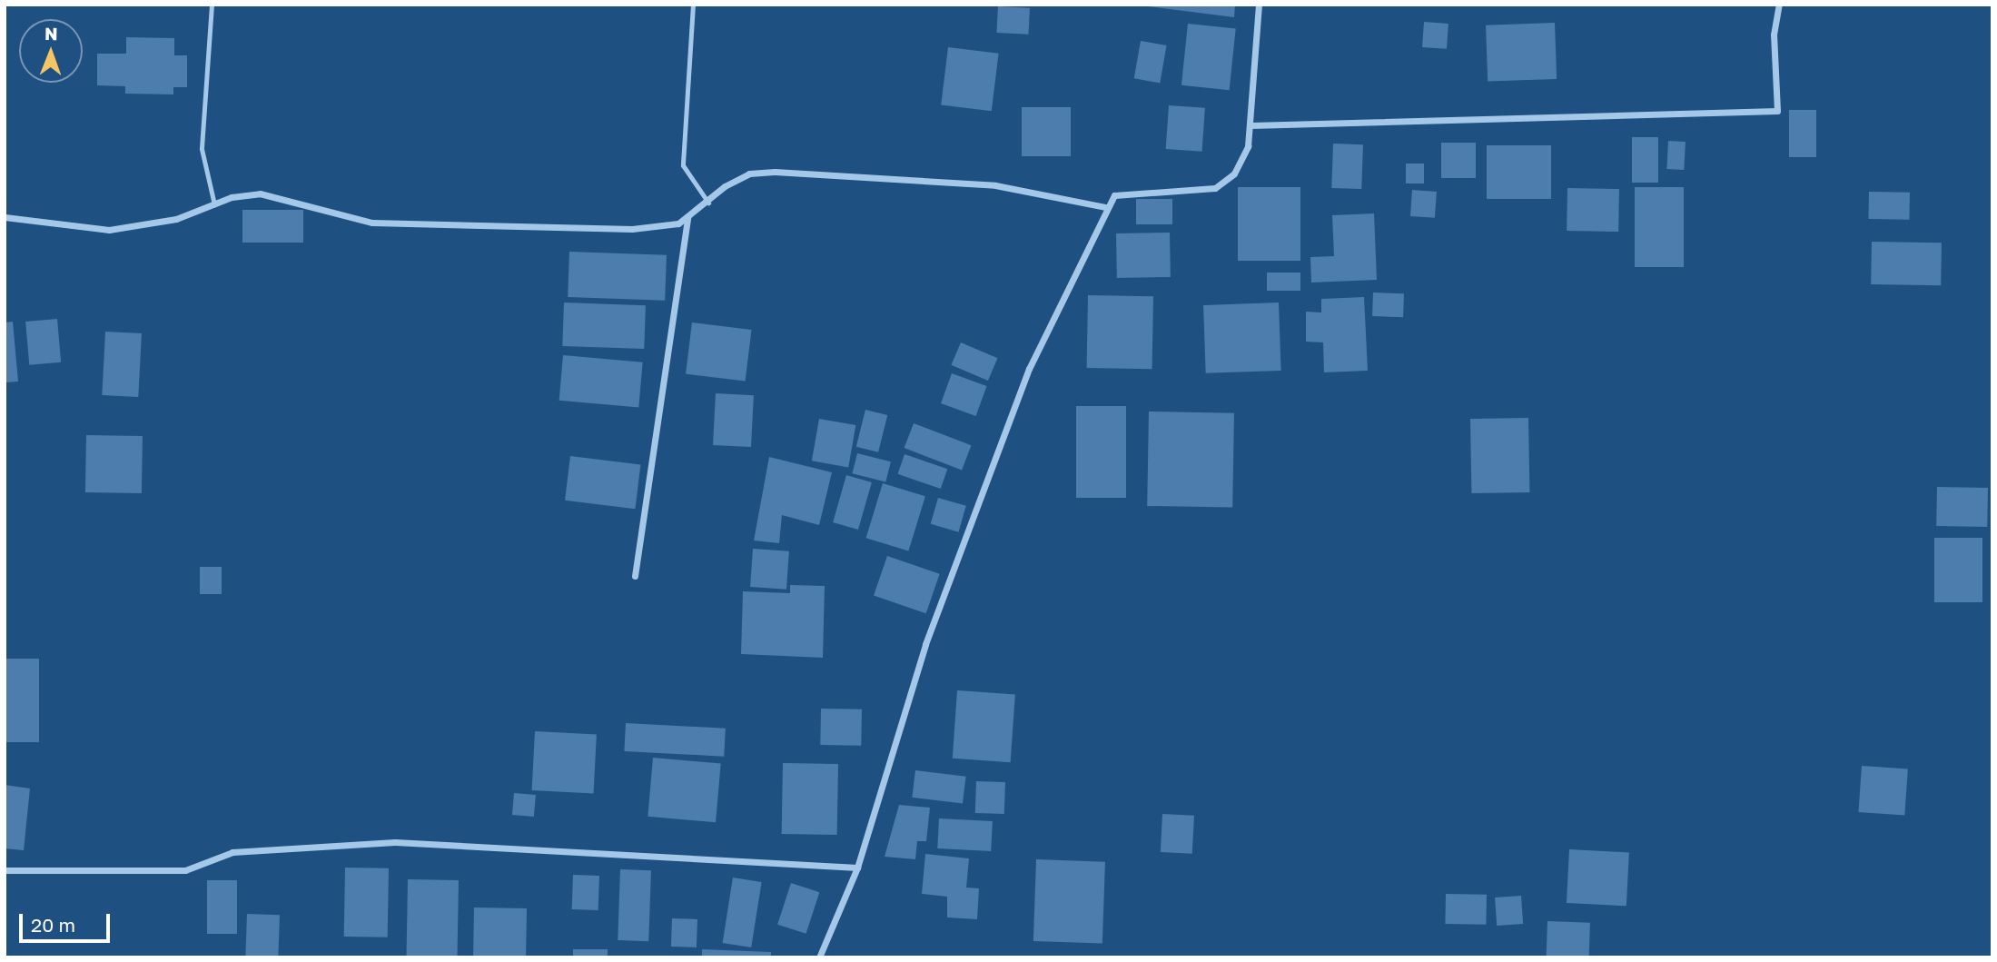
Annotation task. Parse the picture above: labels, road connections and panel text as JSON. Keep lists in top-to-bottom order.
{
  "scale_bar": "20 m",
  "north": "top"
}
